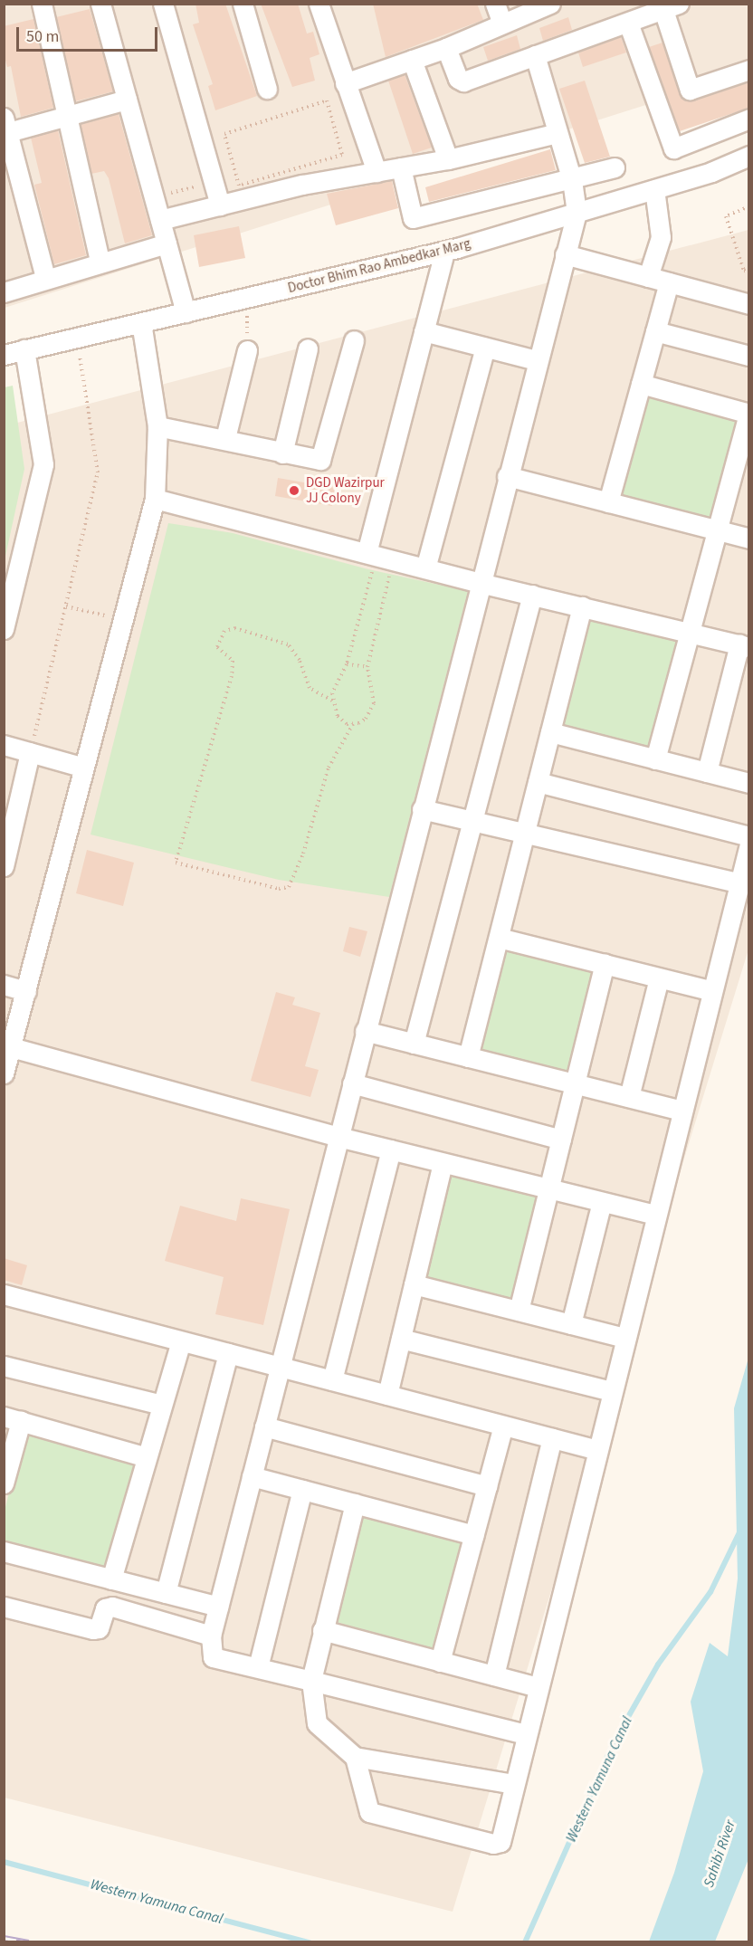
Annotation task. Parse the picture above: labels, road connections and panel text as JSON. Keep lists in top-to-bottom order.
{
  "streets": {
    "street": ["Doctor Bhim Rao Ambedkar Marg"]
  },
  "water": ["Western Yamuna Canal", "Sahibi River"],
  "places": ["DGD Wazirpur JJ Colony"],
  "scale_bar": "50 m"
}
